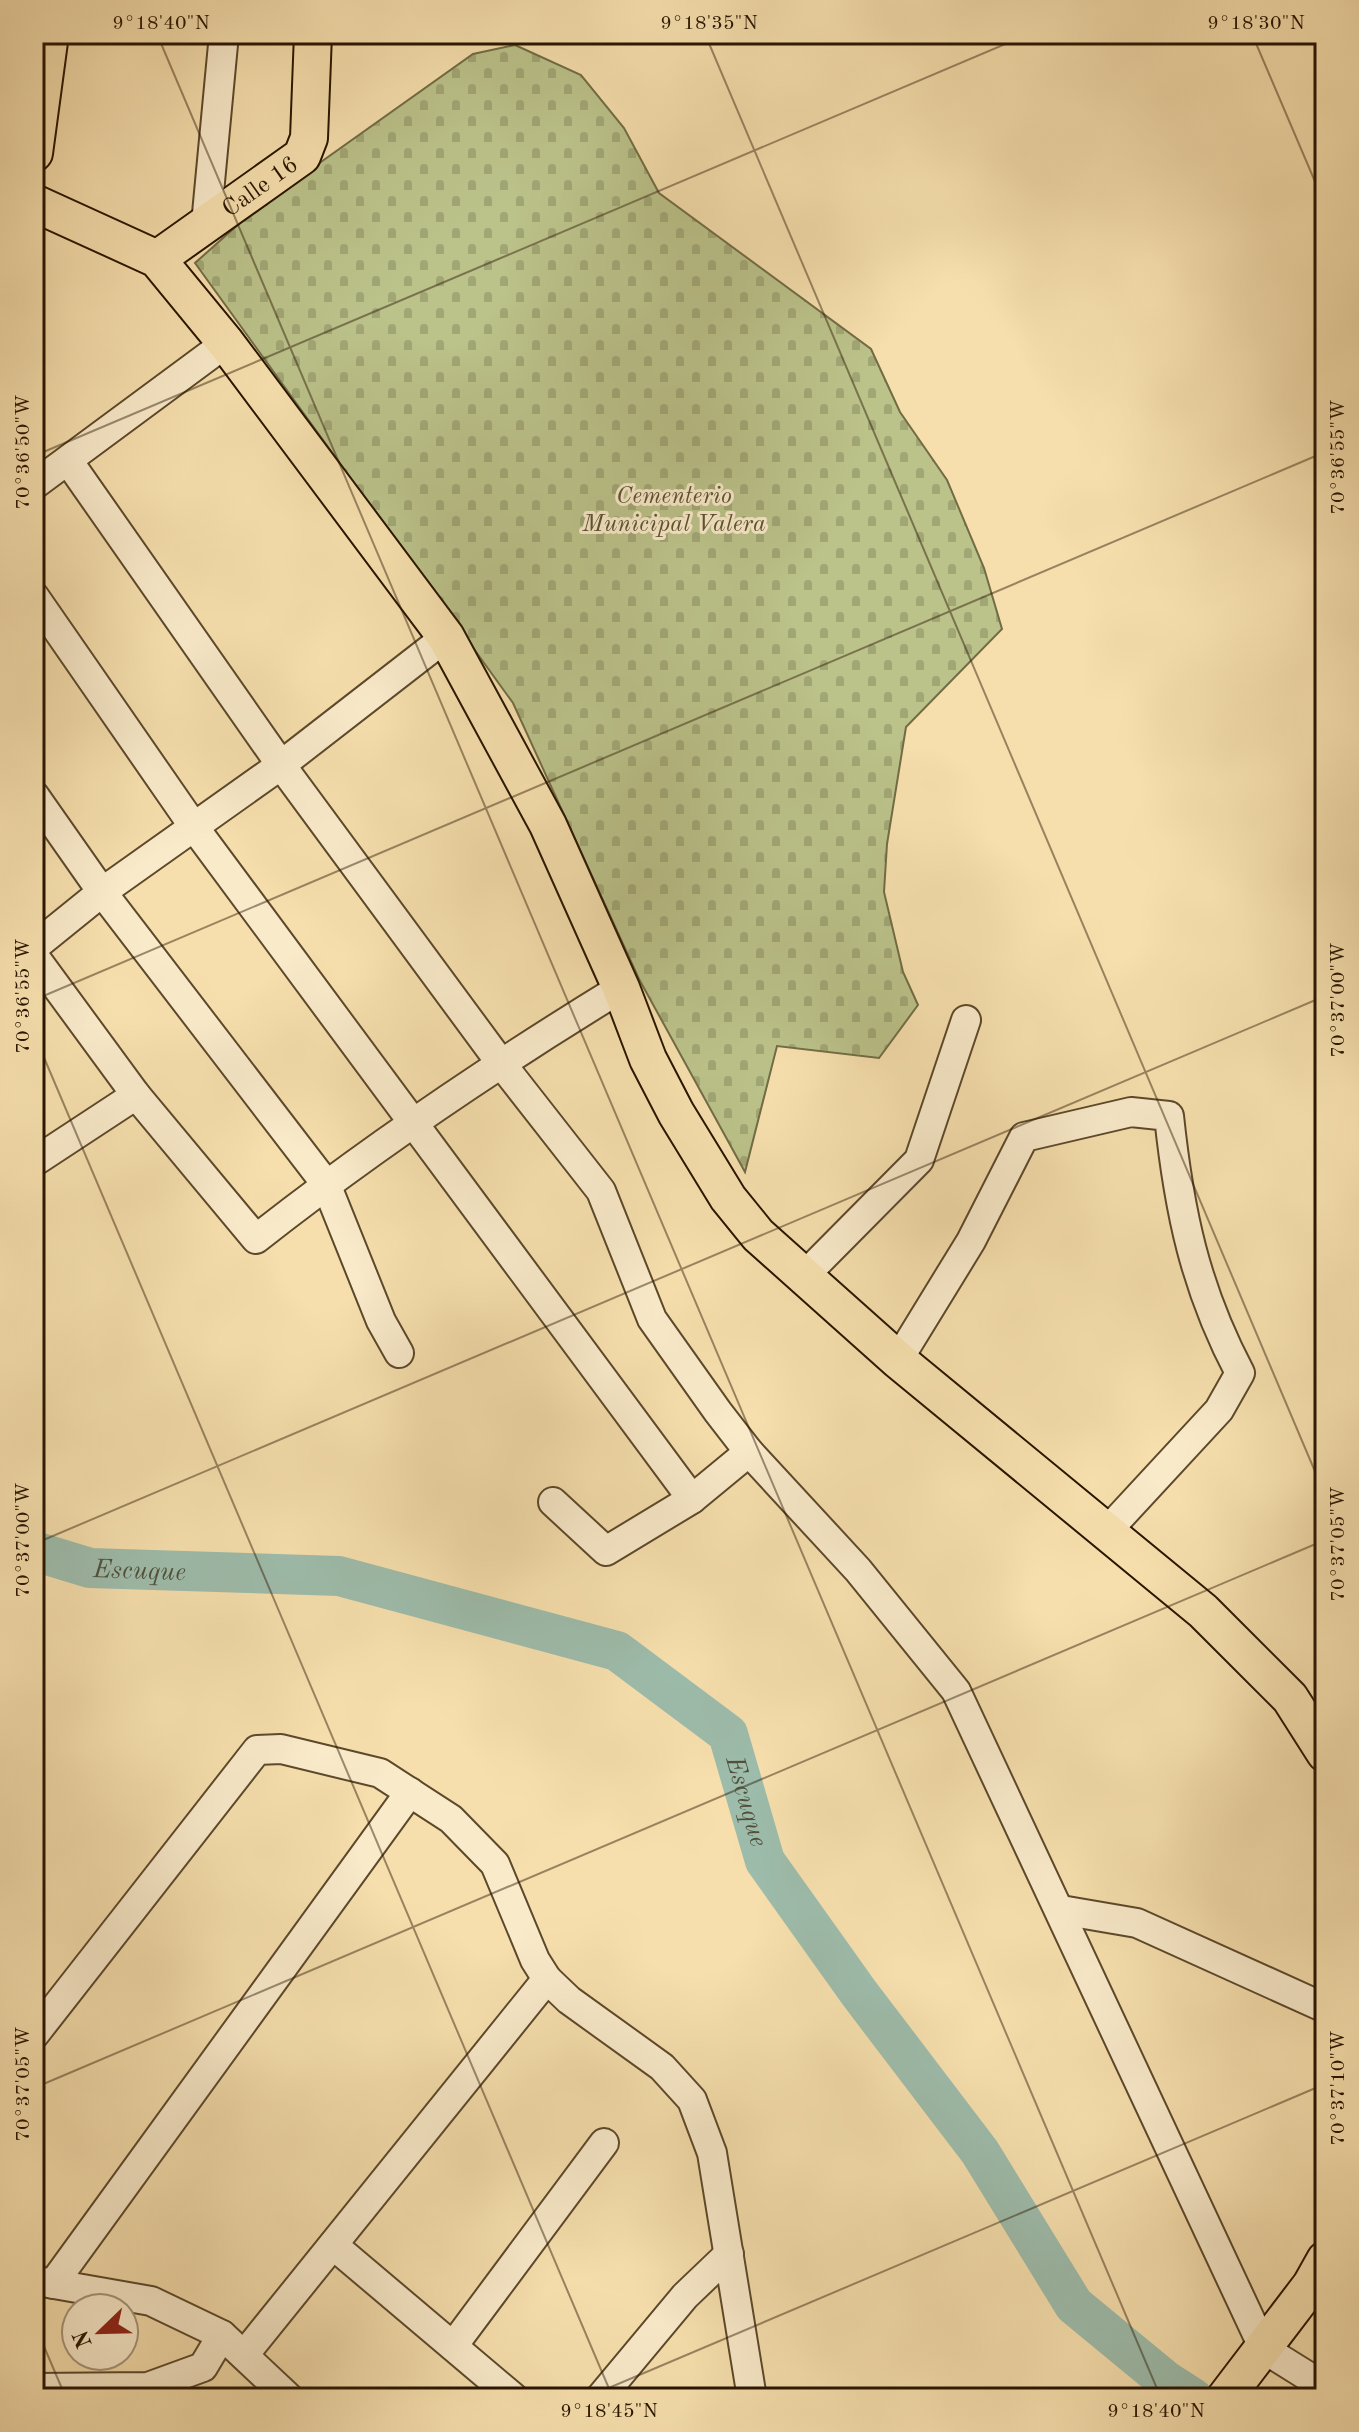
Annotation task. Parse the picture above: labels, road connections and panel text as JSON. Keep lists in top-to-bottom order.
{
  "streets": {
    "main road": ["Calle 16"]
  },
  "water": ["Escuque"],
  "parks": ["Cementerio Municipal Valera"],
  "north": "bottom left",
  "coordinates": [
    "9°18'40\"N",
    "9°18'35\"N",
    "9°18'30\"N",
    "70°36'50\"W",
    "70°36'55\"W",
    "70°37'00\"W",
    "70°37'05\"W",
    "70°37'10\"W",
    "9°18'45\"N"
  ]
}
